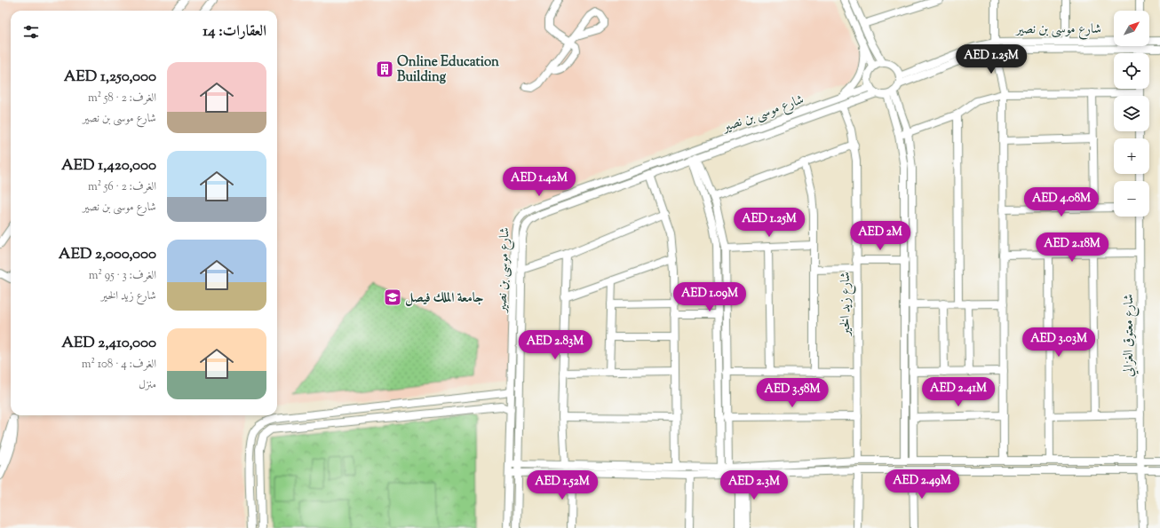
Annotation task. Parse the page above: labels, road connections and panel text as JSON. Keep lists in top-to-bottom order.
{
  "streets": {
    "street": ["شارع موسى بن نصير", "شارع زيد الخير", "شارع معتوق الغزالي"]
  },
  "crossings": [
    ["شارع موسى بن نصير", "شارع زيد الخير"]
  ],
  "places": {
    "building": ["Online Education Building"],
    "school or university": ["جامعة الملك فيصل"]
  },
  "north": "top right",
  "page": {
    "map_buttons": ["+", "−"],
    "heading": "العقارات: 14",
    "price": [
      "AED 1.25M",
      "AED 1.42M",
      "AED 4.08M",
      "AED 1.25M",
      "AED 2M",
      "AED 2.18M",
      "AED 1.09M",
      "AED 3.03M",
      "AED 2.83M",
      "AED 2.41M",
      "AED 3.58M",
      "AED 2.49M",
      "AED 1.52M",
      "AED 2.3M"
    ],
    "list": [
      {
        "name": "AED 1,250,000",
        "note": "الغرف: 2 · 58 m² · شارع موسى بن نصير"
      },
      {
        "name": "AED 1,420,000",
        "note": "الغرف: 2 · 56 m² · شارع موسى بن نصير"
      },
      {
        "name": "AED 2,000,000",
        "note": "الغرف: 3 · 95 m² · شارع زيد الخير"
      },
      {
        "name": "AED 2,410,000",
        "note": "الغرف: 4 · 108 m² · منزل"
      }
    ]
  }
}
